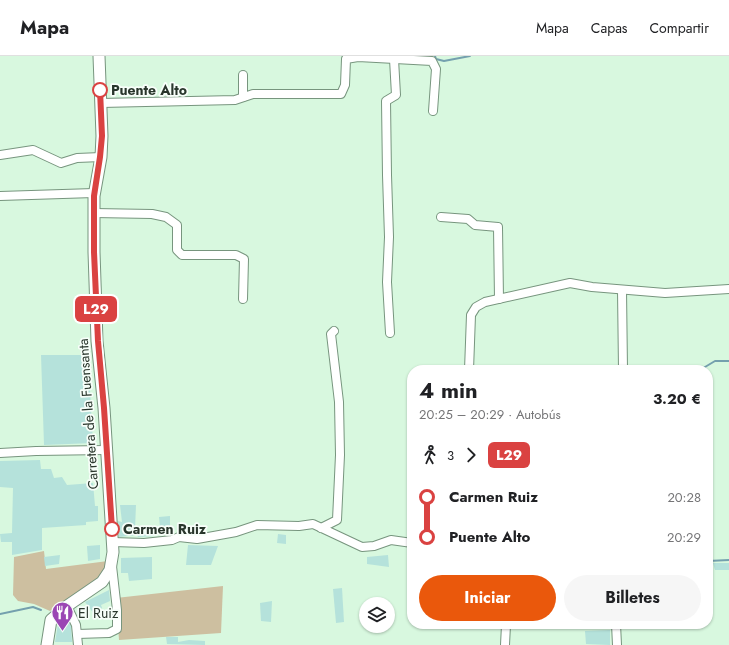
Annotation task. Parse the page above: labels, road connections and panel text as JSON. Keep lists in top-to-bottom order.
{
  "streets": {
    "main road": ["Carretera de la Fuensanta"]
  },
  "places": {
    "other": ["Puente Alto", "Carmen Ruiz"],
    "restaurant": ["El Ruiz"]
  },
  "lines": ["bus line L29"],
  "page": {
    "header": "Mapa",
    "nav": ["Mapa", "Capas", "Compartir"],
    "on_map": "L29",
    "heading": ["4 min", "20:25 – 20:29 · Autobús", "3.20 €"],
    "legs": ["3", "L29"],
    "list": [
      {
        "name": "Carmen Ruiz",
        "value": "20:28"
      },
      {
        "name": "Puente Alto",
        "value": "20:29"
      }
    ],
    "buttons": ["Iniciar", "Billetes"]
  }
}
